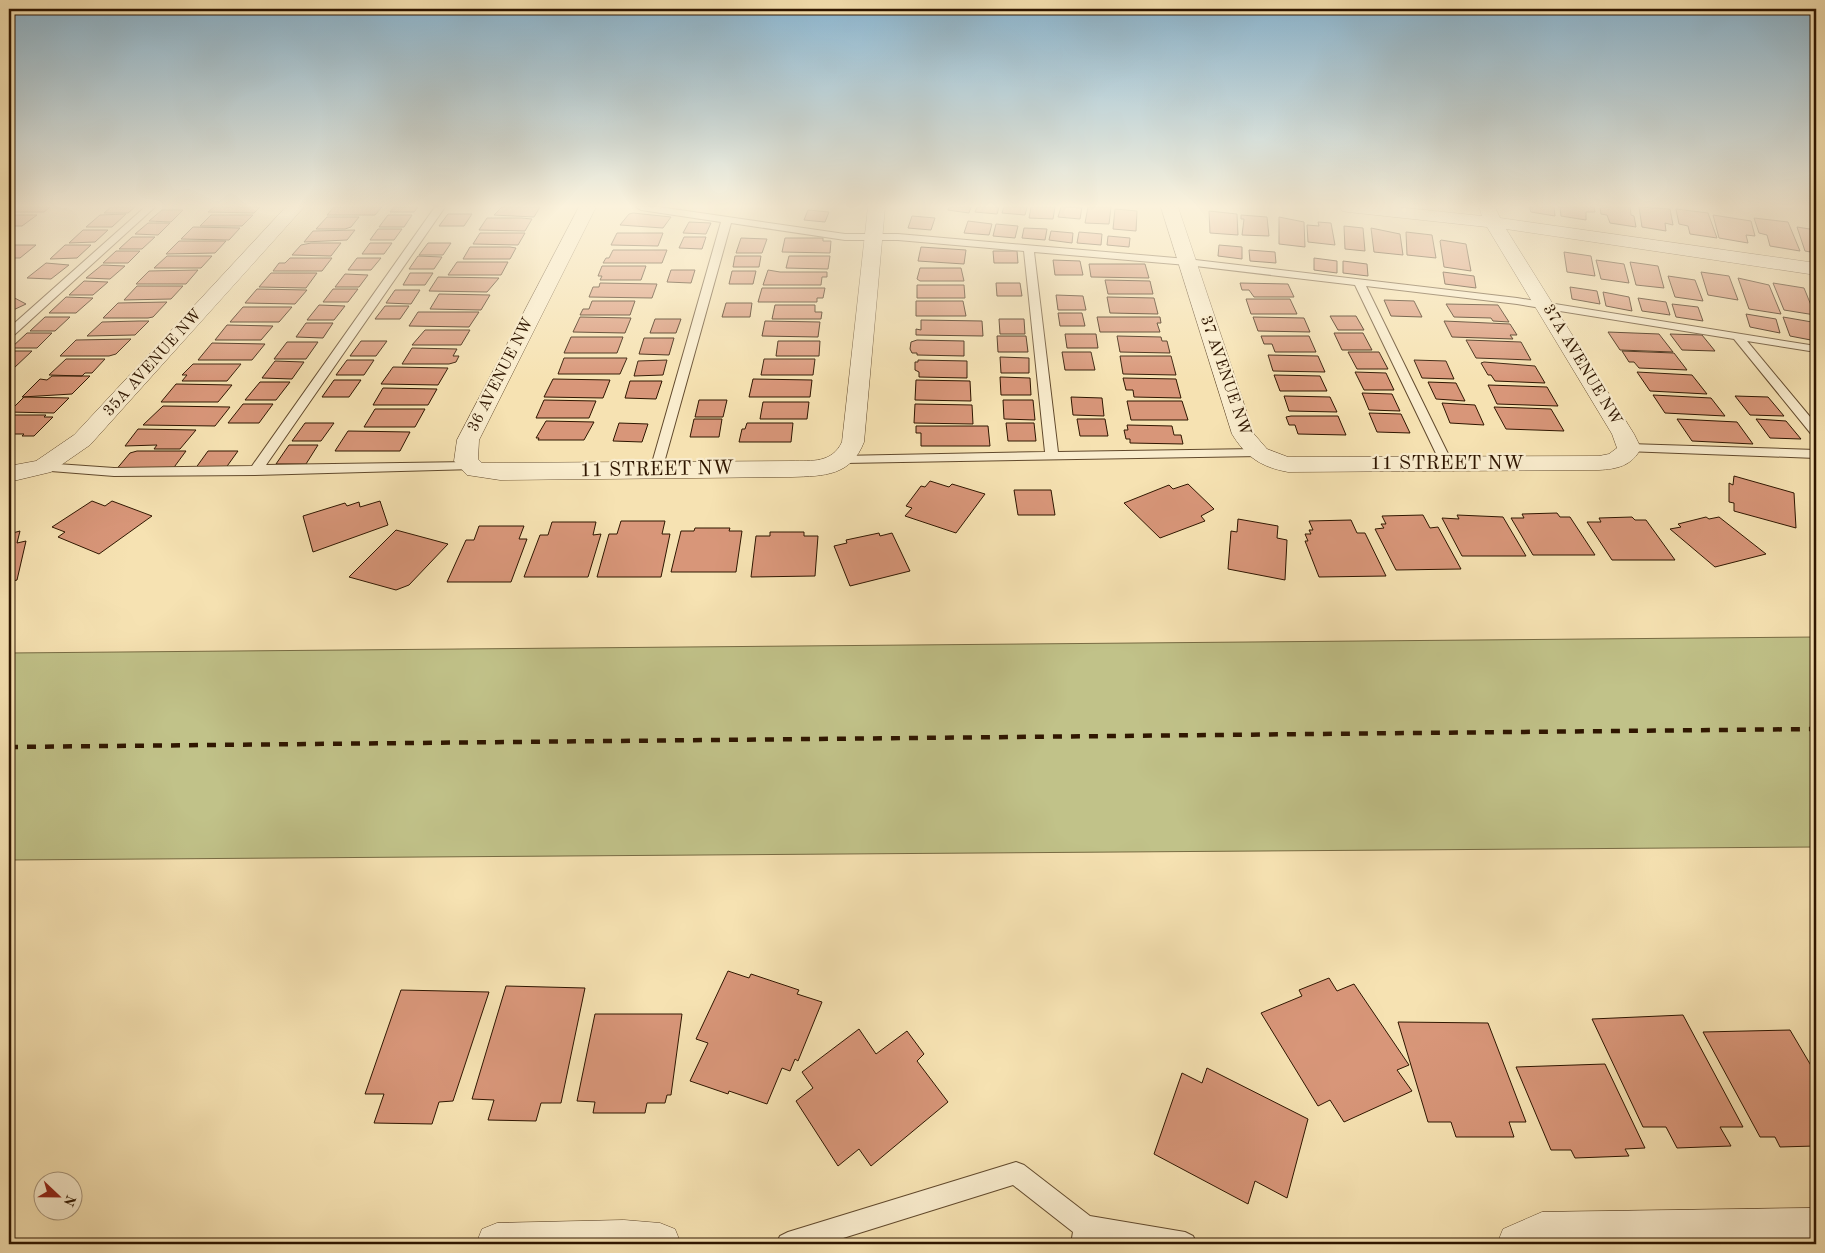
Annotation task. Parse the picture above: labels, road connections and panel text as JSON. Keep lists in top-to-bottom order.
{
  "streets": {
    "street": [
      "35A AVENUE NW",
      "37A AVENUE NW",
      "36 AVENUE NW",
      "37 AVENUE NW",
      "11 STREET NW"
    ]
  },
  "crossings": [
    ["37A AVENUE NW", "11 STREET NW"],
    ["36 AVENUE NW", "11 STREET NW"],
    ["37 AVENUE NW", "11 STREET NW"]
  ],
  "north": "right"
}
